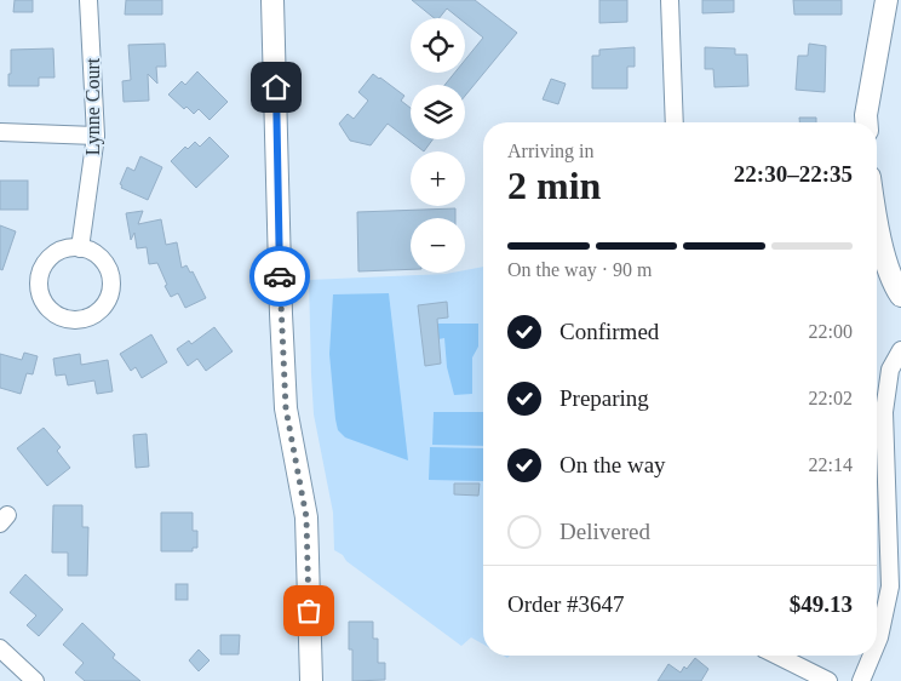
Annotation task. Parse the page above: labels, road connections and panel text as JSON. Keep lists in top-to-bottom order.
{
  "streets": {
    "street": ["Lynne Court"]
  },
  "page": {
    "map_buttons": ["+", "−"],
    "heading": ["2 min", "Arriving in", "22:30–22:35"],
    "panel": ["Order #3647", "$49.13"],
    "bar": "On the way · 90 m",
    "list": [
      ["Confirmed", "22:00"],
      ["Preparing", "22:02"],
      ["On the way", "22:14"],
      "Delivered"
    ]
  }
}
